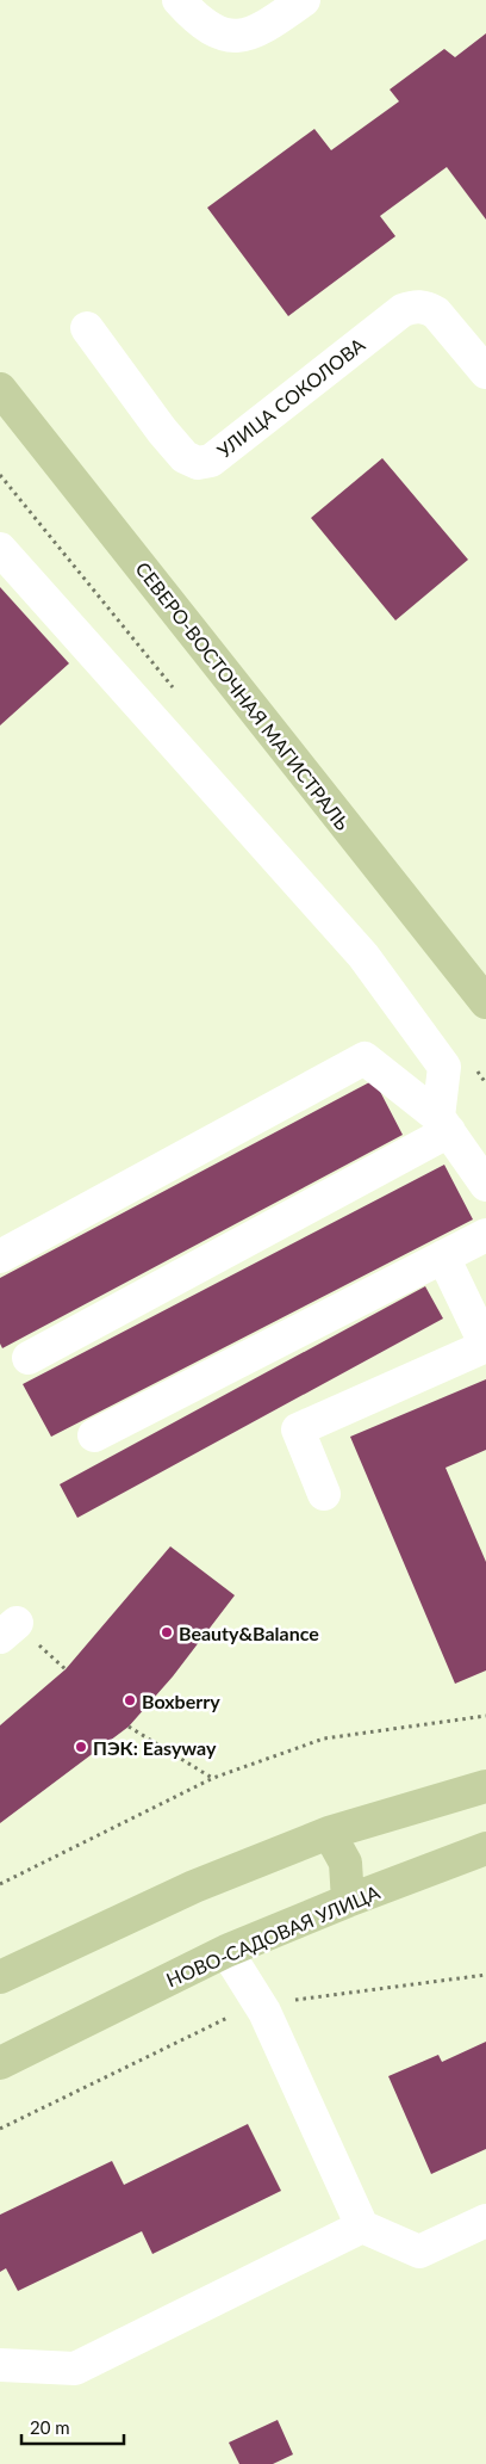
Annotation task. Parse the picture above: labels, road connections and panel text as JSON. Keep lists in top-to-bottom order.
{
  "streets": {
    "main road": ["СЕВЕРО-ВОСТОЧНАЯ МАГИСТРАЛЬ", "НОВО-САДОВАЯ УЛИЦА"],
    "street": ["УЛИЦА СОКОЛОВА"]
  },
  "places": ["Beauty&Balance", "Boxberry", "ПЭК: Easyway"],
  "scale_bar": "20 m"
}
